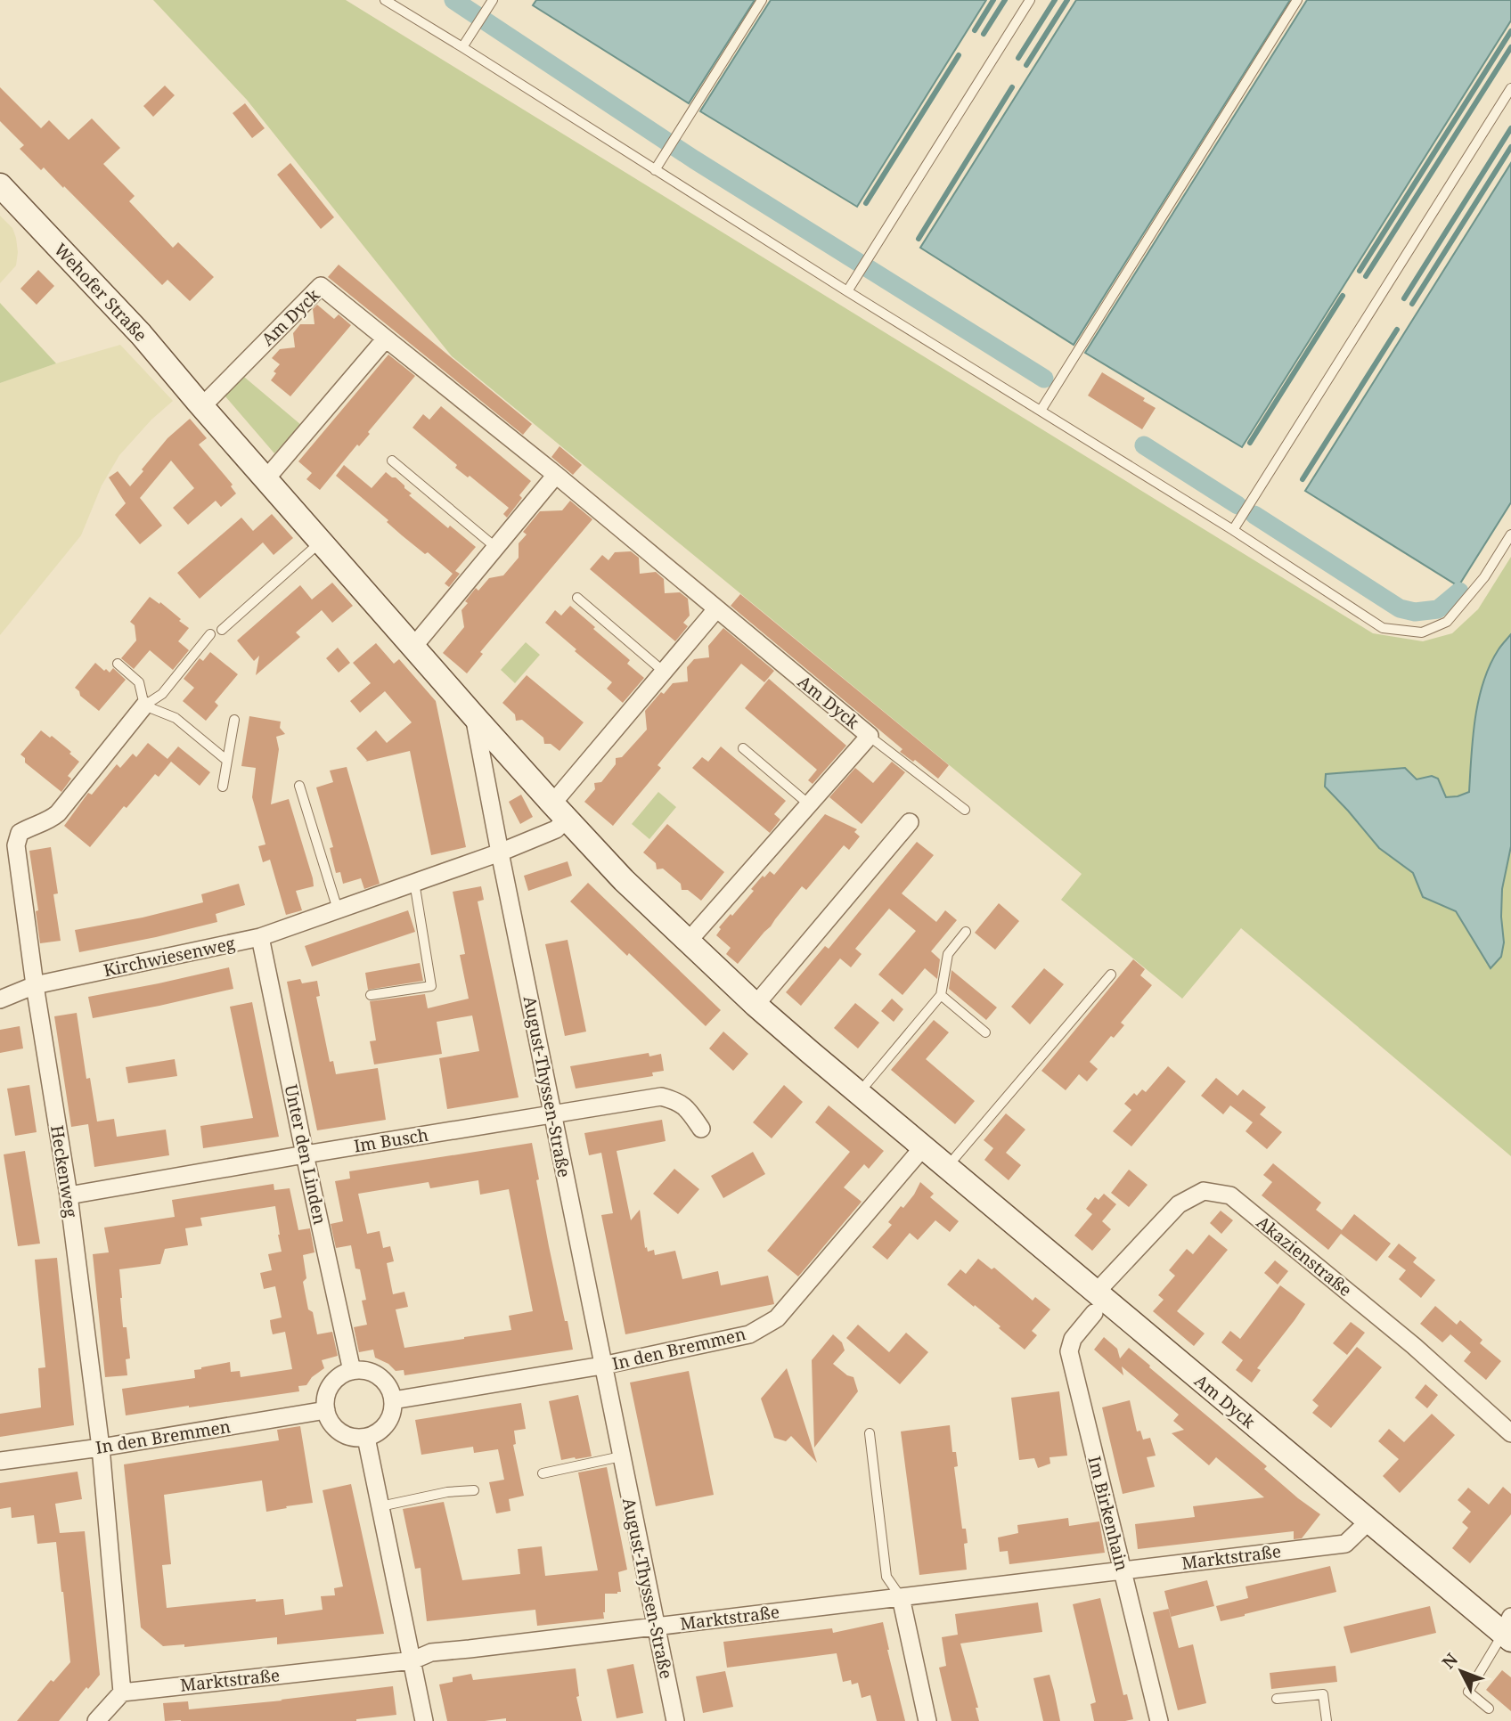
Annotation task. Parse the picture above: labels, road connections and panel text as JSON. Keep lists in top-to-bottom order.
{
  "streets": {
    "main road": ["Wehofer Straße", "Am Dyck"],
    "street": [
      "Kirchwiesenweg",
      "August-Thyssen-Straße",
      "Im Busch",
      "Unter den Linden",
      "Heckenweg",
      "Akazienstraße",
      "In den Bremmen",
      "Im Birkenhain",
      "Marktstraße"
    ]
  },
  "crossings": [
    ["Wehofer Straße", "Am Dyck"],
    ["Am Dyck", "Kirchwiesenweg"],
    ["Am Dyck", "August-Thyssen-Straße"],
    ["Am Dyck", "Akazienstraße"],
    ["Am Dyck", "In den Bremmen"],
    ["Am Dyck", "Im Birkenhain"],
    ["Am Dyck", "Marktstraße"],
    ["Kirchwiesenweg", "August-Thyssen-Straße"],
    ["Kirchwiesenweg", "Unter den Linden"],
    ["Kirchwiesenweg", "Heckenweg"],
    ["August-Thyssen-Straße", "Im Busch"],
    ["August-Thyssen-Straße", "In den Bremmen"],
    ["August-Thyssen-Straße", "Marktstraße"],
    ["Im Busch", "Unter den Linden"],
    ["Im Busch", "Heckenweg"],
    ["Unter den Linden", "In den Bremmen"],
    ["Heckenweg", "In den Bremmen"],
    ["Heckenweg", "Marktstraße"],
    ["Akazienstraße", "Im Birkenhain"],
    ["Im Birkenhain", "Marktstraße"]
  ],
  "north": "top left"
}
